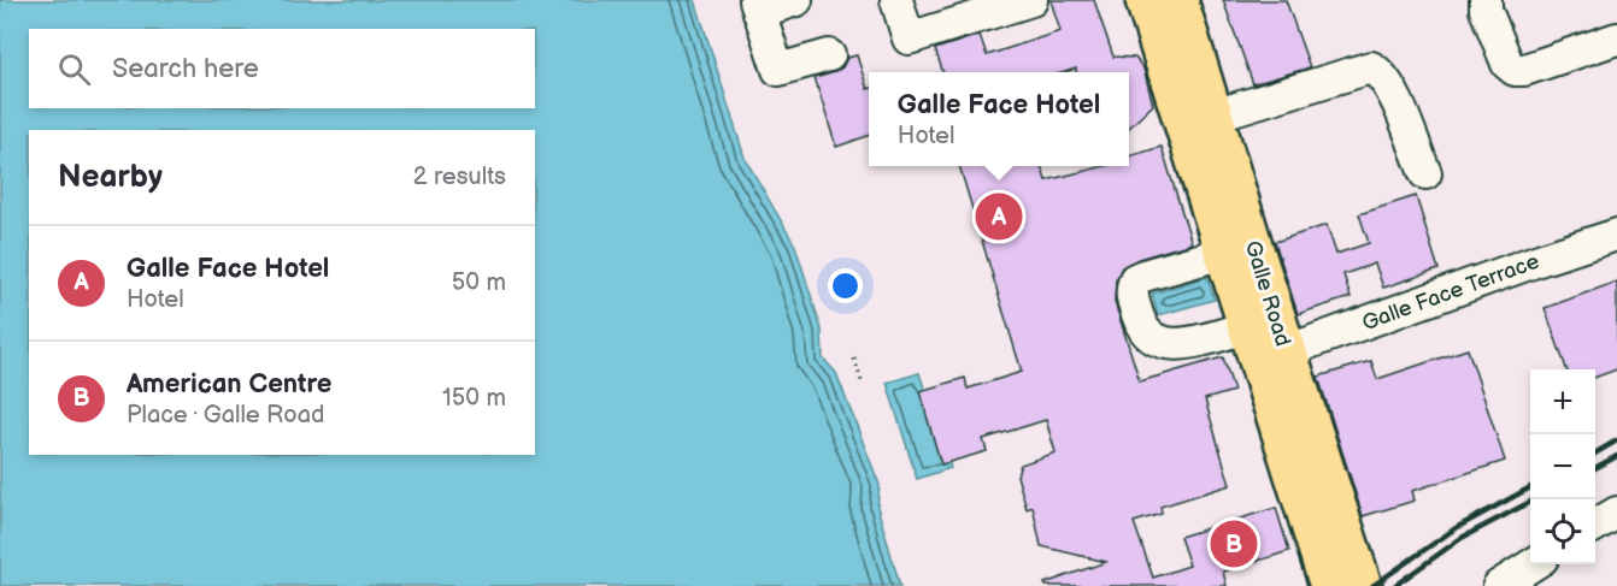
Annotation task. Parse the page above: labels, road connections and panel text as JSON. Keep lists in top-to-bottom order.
{
  "streets": {
    "highway": ["Galle Road"],
    "street": ["Galle Face Terrace"]
  },
  "crossings": [
    ["Galle Face Terrace", "Galle Road"]
  ],
  "page": {
    "search": "Search here",
    "popup": ["Galle Face Hotel", "Hotel"],
    "heading": ["Nearby", "2 results"],
    "pins": ["A", "B"],
    "list": [
      {
        "mark": "A",
        "name": "Galle Face Hotel",
        "note": "Hotel",
        "value": "50 m"
      },
      {
        "mark": "B",
        "name": "American Centre",
        "note": "Place · Galle Road",
        "value": "150 m"
      }
    ],
    "map_buttons": ["+", "−"]
  }
}
